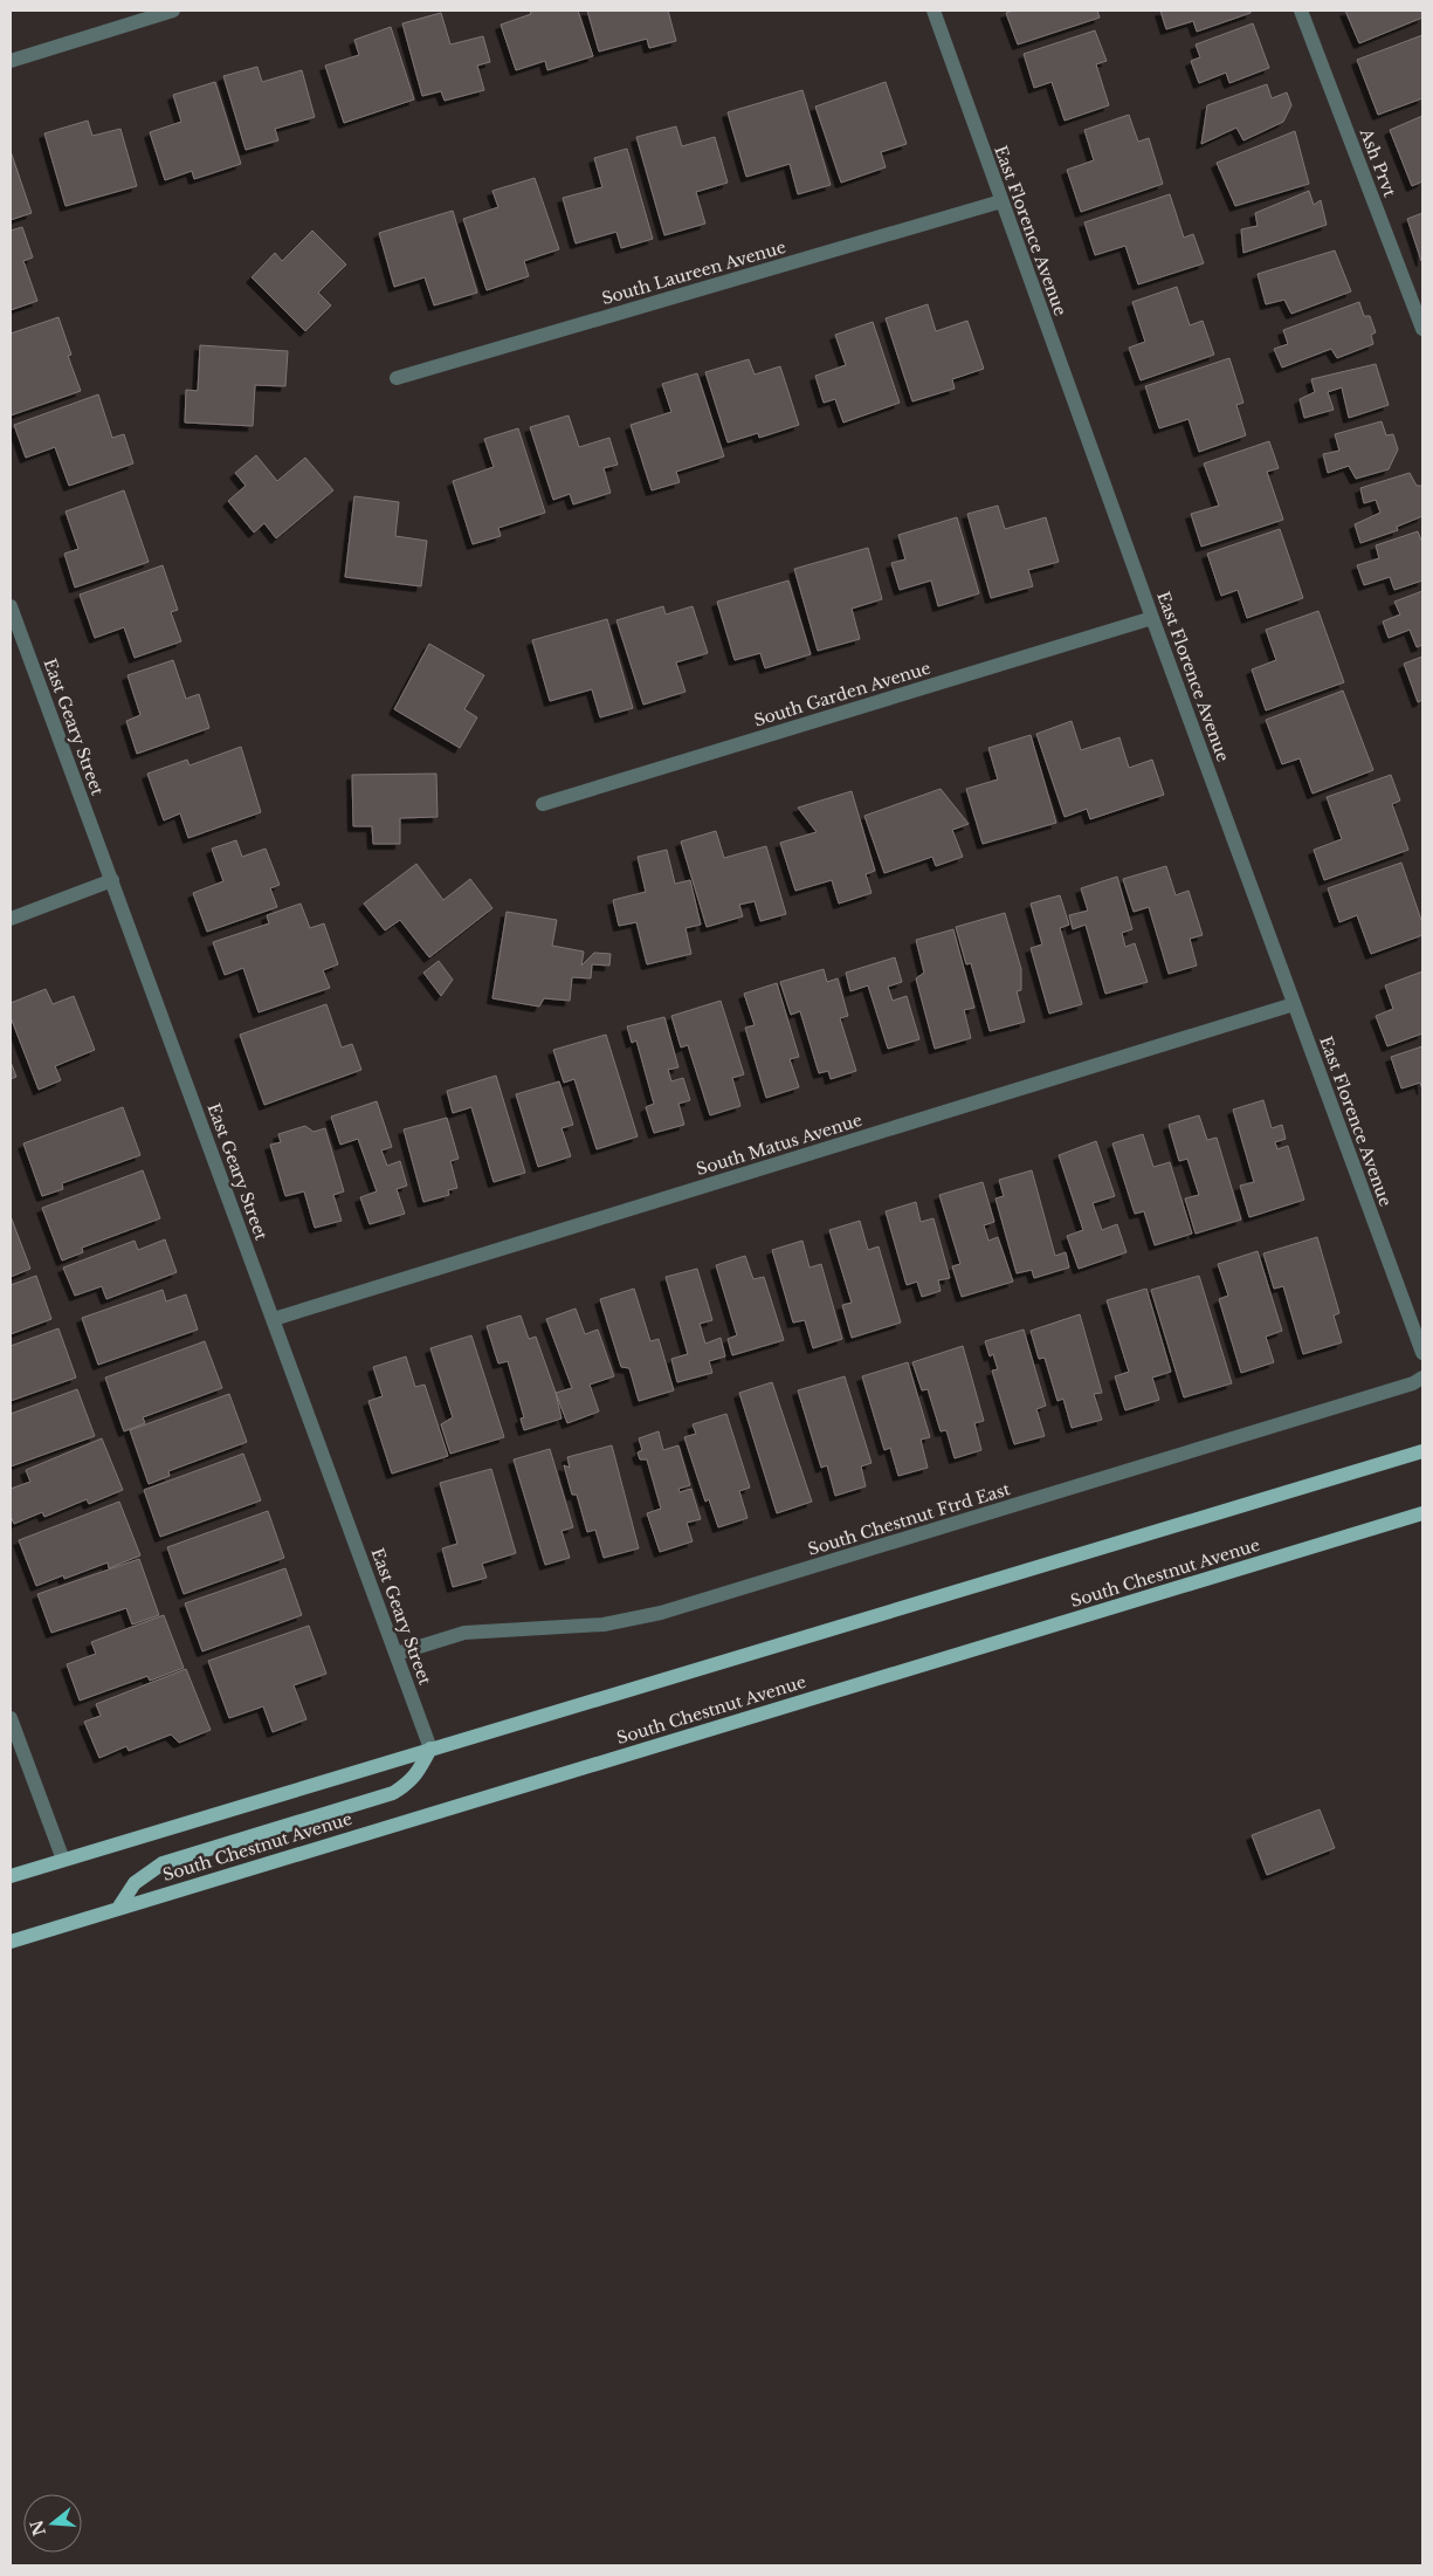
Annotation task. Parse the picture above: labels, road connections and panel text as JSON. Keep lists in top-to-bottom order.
{
  "streets": {
    "main road": ["South Chestnut Avenue"],
    "street": [
      "Ash Prvt",
      "East Florence Avenue",
      "South Laureen Avenue",
      "South Garden Avenue",
      "East Geary Street",
      "South Matus Avenue",
      "South Chestnut Ftrd East"
    ]
  },
  "crossings": [
    ["East Florence Avenue", "South Laureen Avenue"],
    ["East Florence Avenue", "South Garden Avenue"],
    ["East Florence Avenue", "South Matus Avenue"],
    ["East Geary Street", "South Matus Avenue"],
    ["East Geary Street", "South Chestnut Ftrd East"]
  ],
  "north": "left"
}
